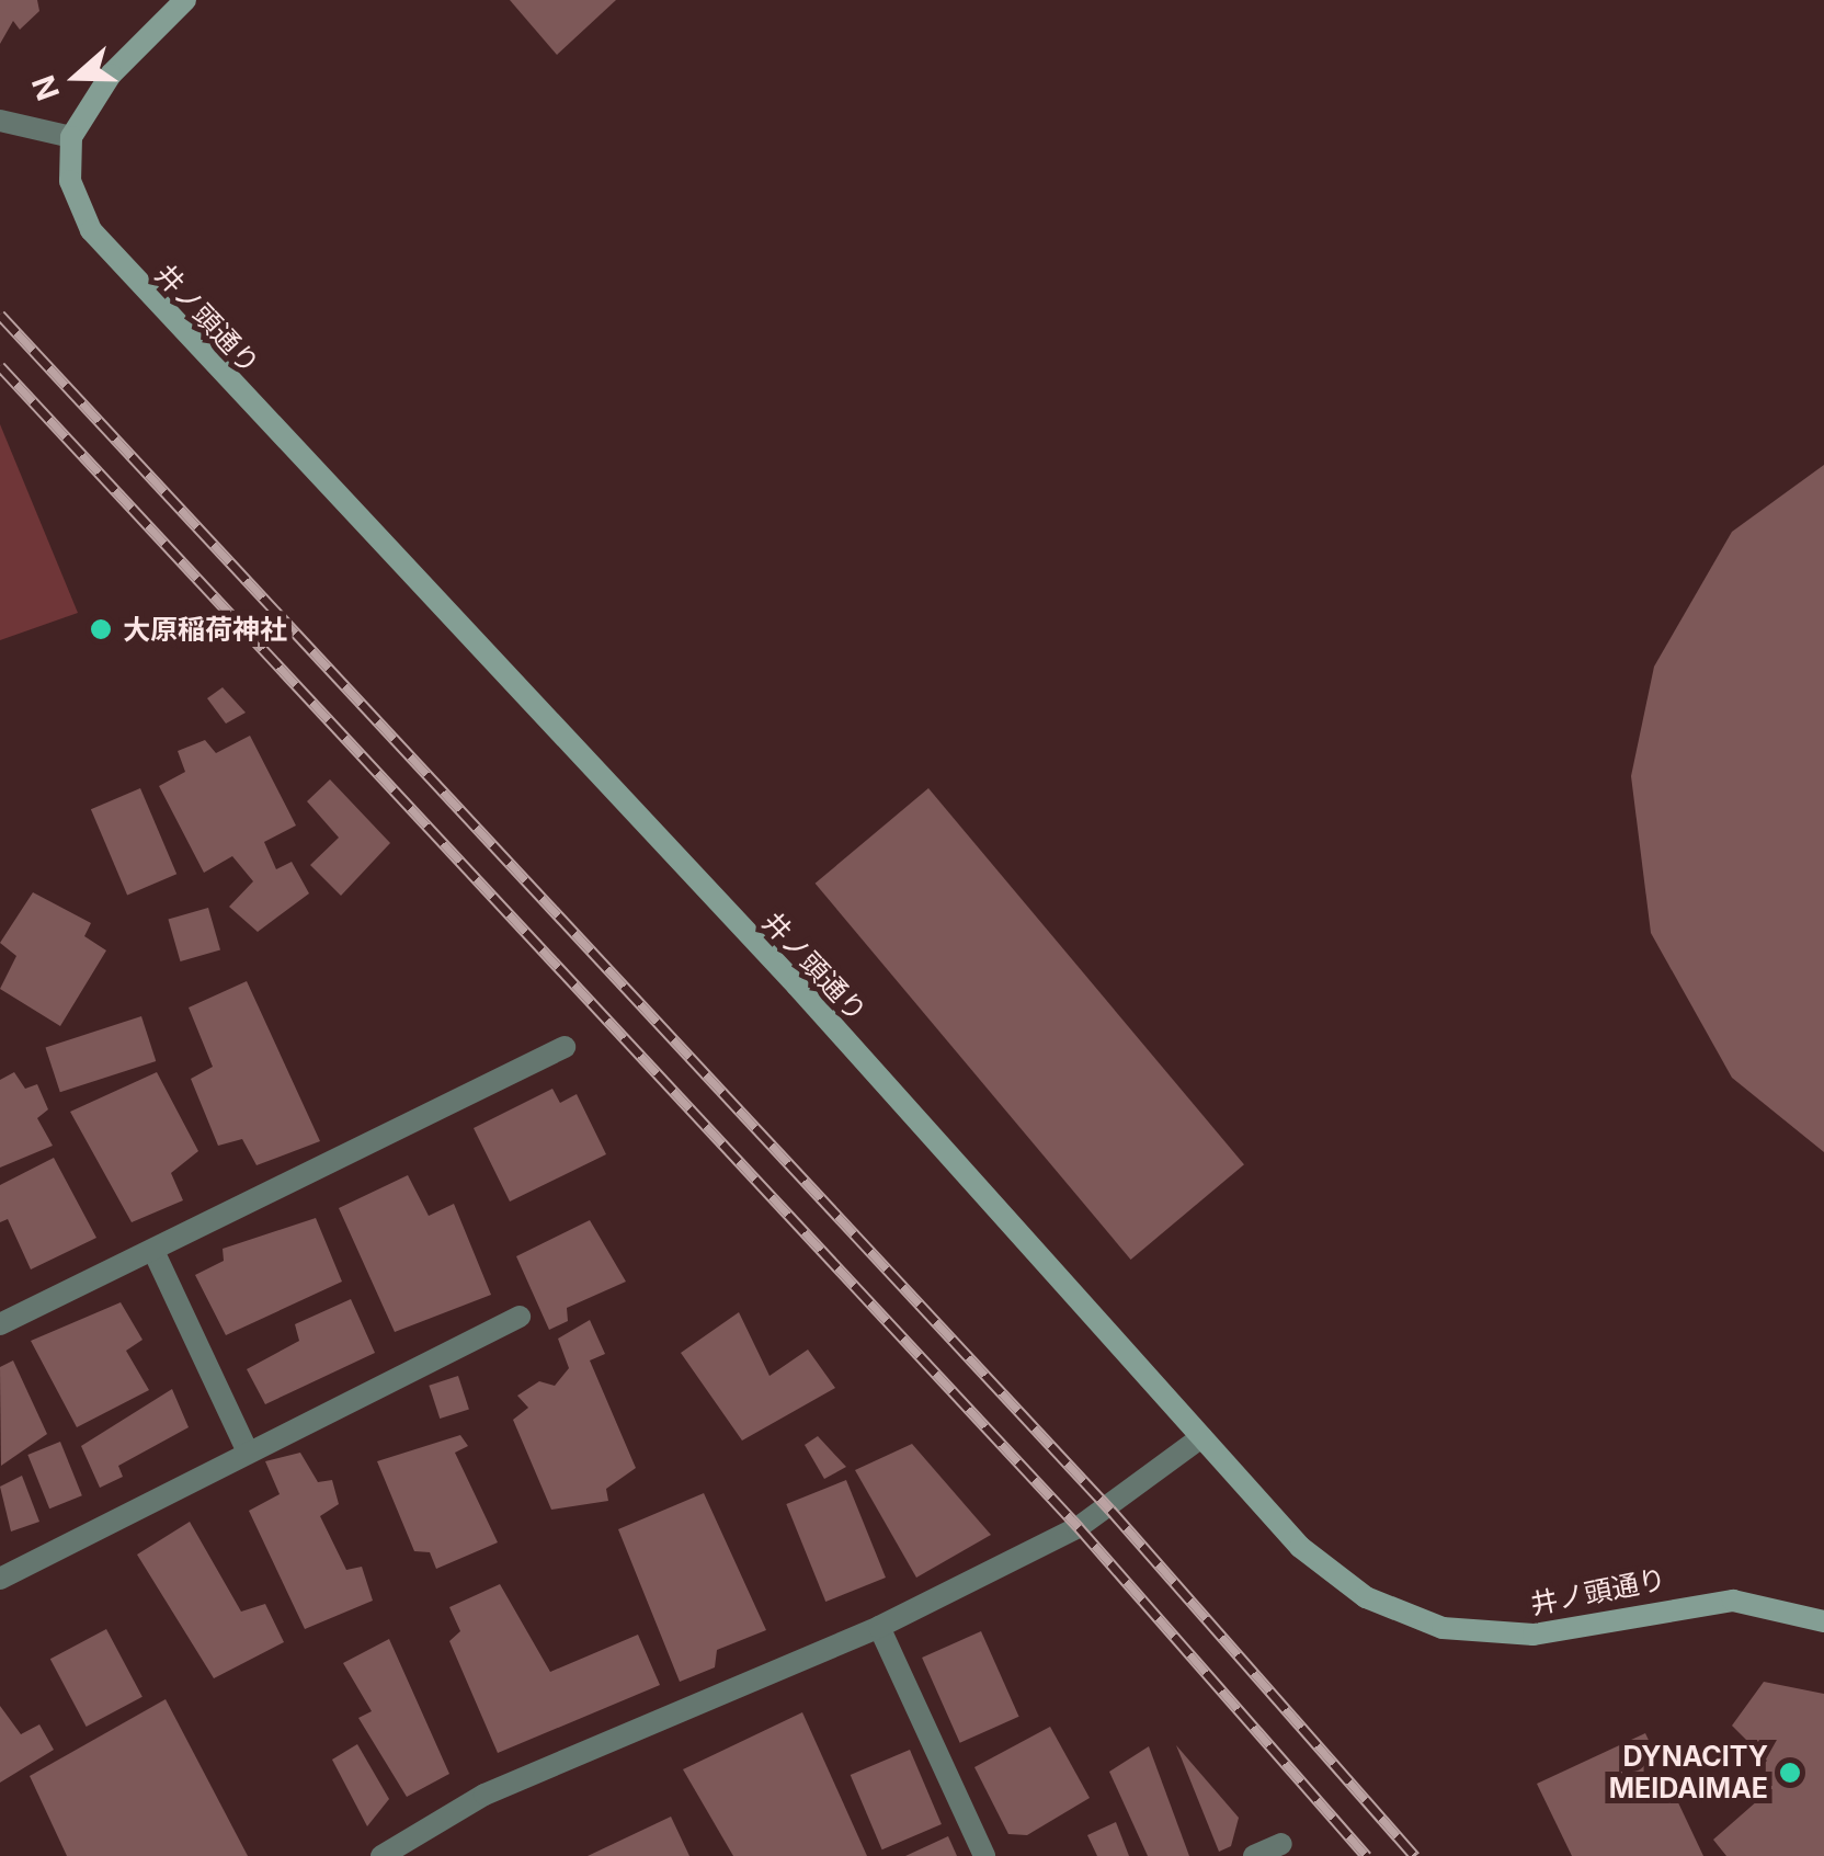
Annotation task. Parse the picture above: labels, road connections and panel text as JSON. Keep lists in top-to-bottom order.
{
  "streets": {
    "main road": ["井ノ頭通り"]
  },
  "places": ["大原稲荷神社", "DYNACITY MEIDAIMAE"],
  "north": "left"
}
